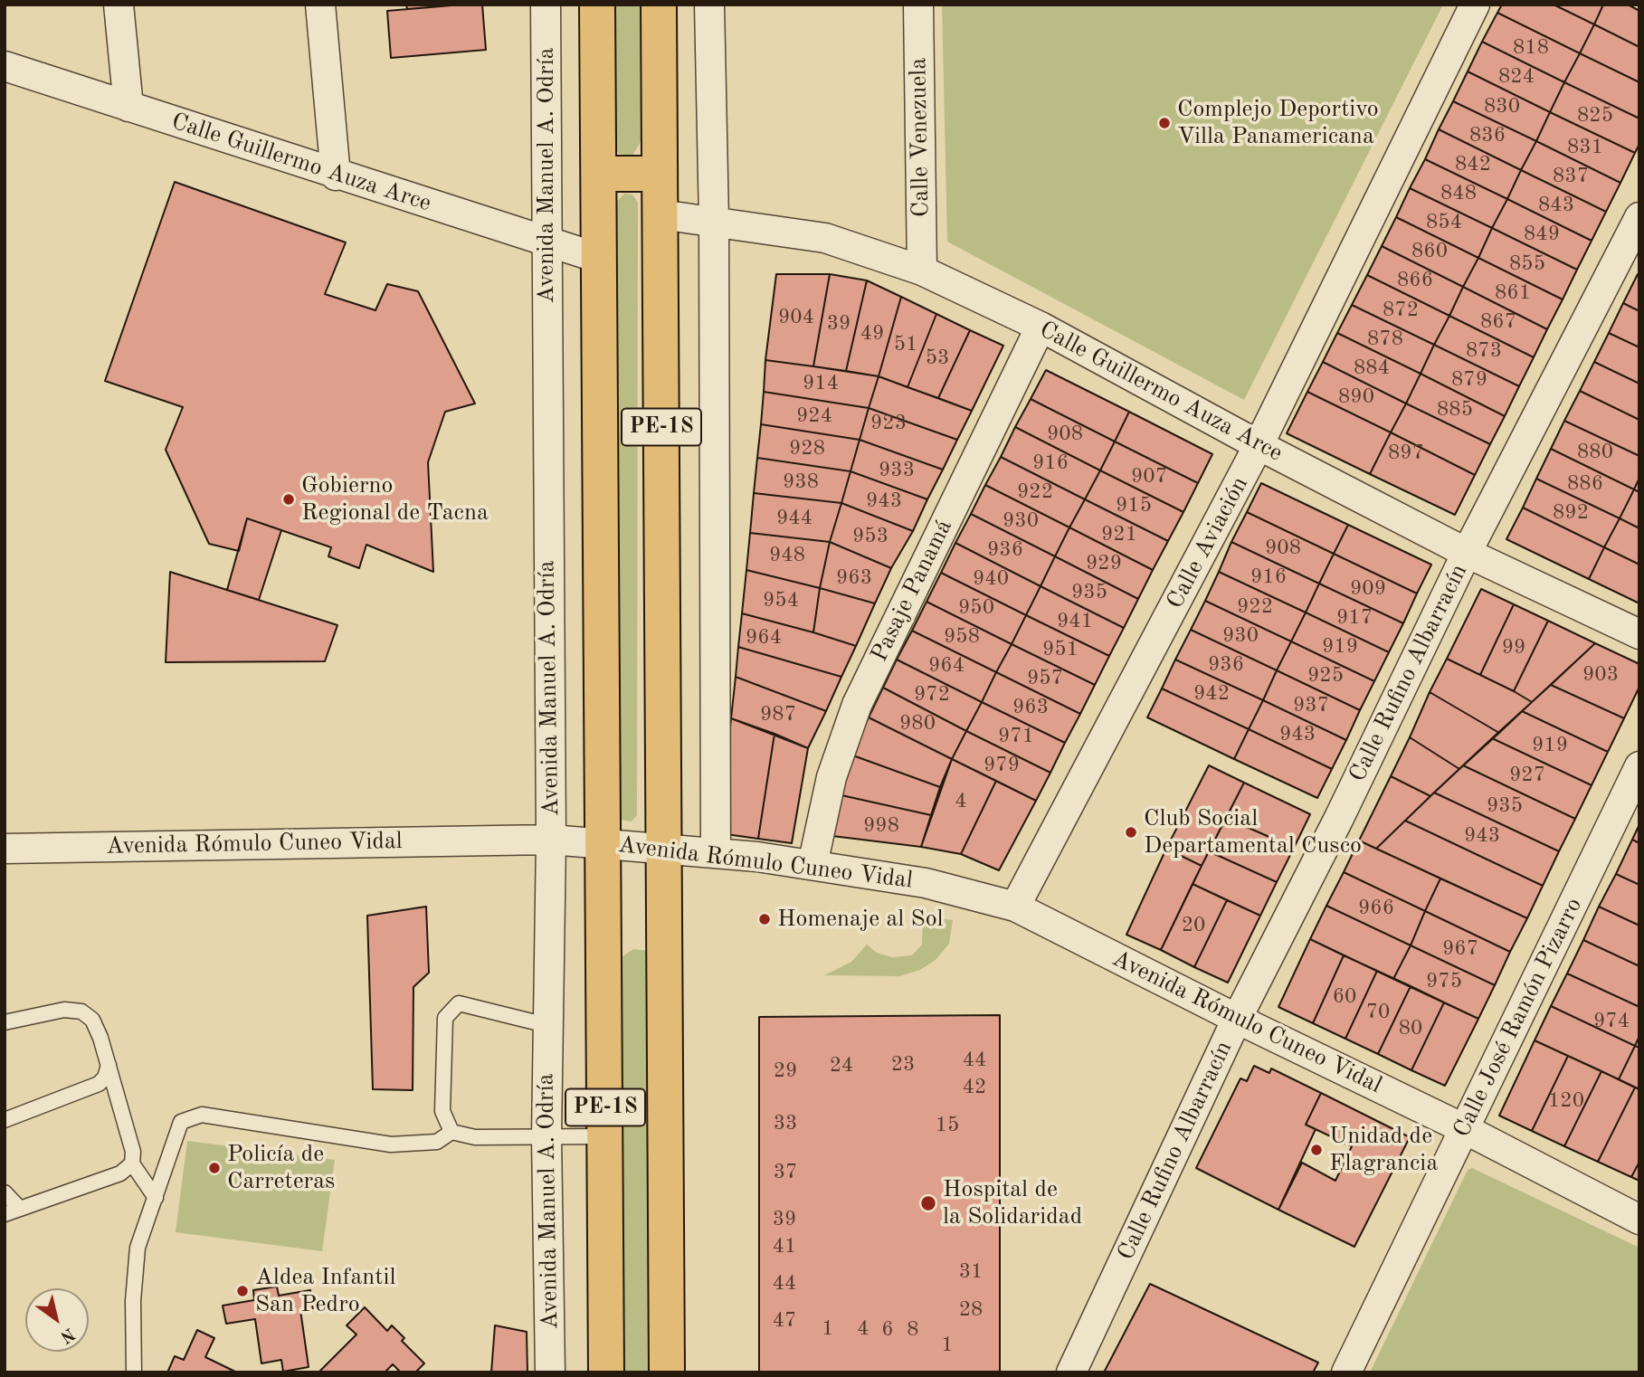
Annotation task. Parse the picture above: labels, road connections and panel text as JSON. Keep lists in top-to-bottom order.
{
  "streets": {
    "highway": ["PE-1S"],
    "street": [
      "Calle Venezuela",
      "Calle Guillermo Auza Arce",
      "Avenida Manuel A. Odría",
      "Calle Aviación",
      "Pasaje Panamá",
      "Calle Rufino Albarracín",
      "Avenida Rómulo Cuneo Vidal",
      "Calle José Ramón Pizarro"
    ]
  },
  "crossings": [
    ["Calle Venezuela", "Calle Guillermo Auza Arce"],
    ["Calle Guillermo Auza Arce", "Avenida Manuel A. Odría"],
    ["Calle Guillermo Auza Arce", "PE-1S"],
    ["Calle Guillermo Auza Arce", "Calle Aviación"],
    ["Calle Guillermo Auza Arce", "Pasaje Panamá"],
    ["Calle Guillermo Auza Arce", "Calle Rufino Albarracín"],
    ["Avenida Manuel A. Odría", "Avenida Rómulo Cuneo Vidal"],
    ["PE-1S", "Avenida Rómulo Cuneo Vidal"],
    ["Calle Aviación", "Avenida Rómulo Cuneo Vidal"],
    ["Pasaje Panamá", "Avenida Rómulo Cuneo Vidal"],
    ["Calle Rufino Albarracín", "Avenida Rómulo Cuneo Vidal"],
    ["Avenida Rómulo Cuneo Vidal", "Calle José Ramón Pizarro"]
  ],
  "places": [
    "Complejo Deportivo Villa Panamericana",
    "Gobierno Regional de Tacna",
    "Club Social Departamental Cusco",
    "Homenaje al Sol",
    "Unidad de Flagrancia",
    "Policía de Carreteras",
    "Hospital de la Solidaridad",
    "Aldea Infantil San Pedro"
  ],
  "house_numbers": [
    "818",
    "824",
    "830",
    "825",
    "836",
    "831",
    "842",
    "837",
    "848",
    "843",
    "854",
    "849",
    "860",
    "855",
    "866",
    "861",
    "872",
    "904",
    "867",
    "39",
    "49",
    "878",
    "51",
    "873",
    "53",
    "884",
    "879",
    "914",
    "890",
    "885",
    "924",
    "923",
    "908",
    "928",
    "880",
    "897",
    "916",
    "933",
    "907",
    "938",
    "886",
    "922",
    "943",
    "915",
    "892",
    "944",
    "930",
    "921",
    "953",
    "908",
    "936",
    "948",
    "929",
    "916",
    "963",
    "940",
    "909",
    "935",
    "954",
    "922",
    "950",
    "917",
    "941",
    "930",
    "958",
    "964",
    "919",
    "99",
    "951",
    "936",
    "964",
    "903",
    "925",
    "957",
    "942",
    "972",
    "937",
    "963",
    "987",
    "980",
    "943",
    "971",
    "919",
    "979",
    "927",
    "4",
    "935",
    "998",
    "943",
    "966",
    "20",
    "967",
    "975",
    "60",
    "70",
    "974",
    "80",
    "44",
    "23",
    "24",
    "29",
    "42",
    "120",
    "33",
    "15",
    "37",
    "39",
    "41",
    "31",
    "44",
    "28",
    "47",
    "1",
    "4",
    "6",
    "8",
    "1"
  ],
  "north": "bottom right"
}
